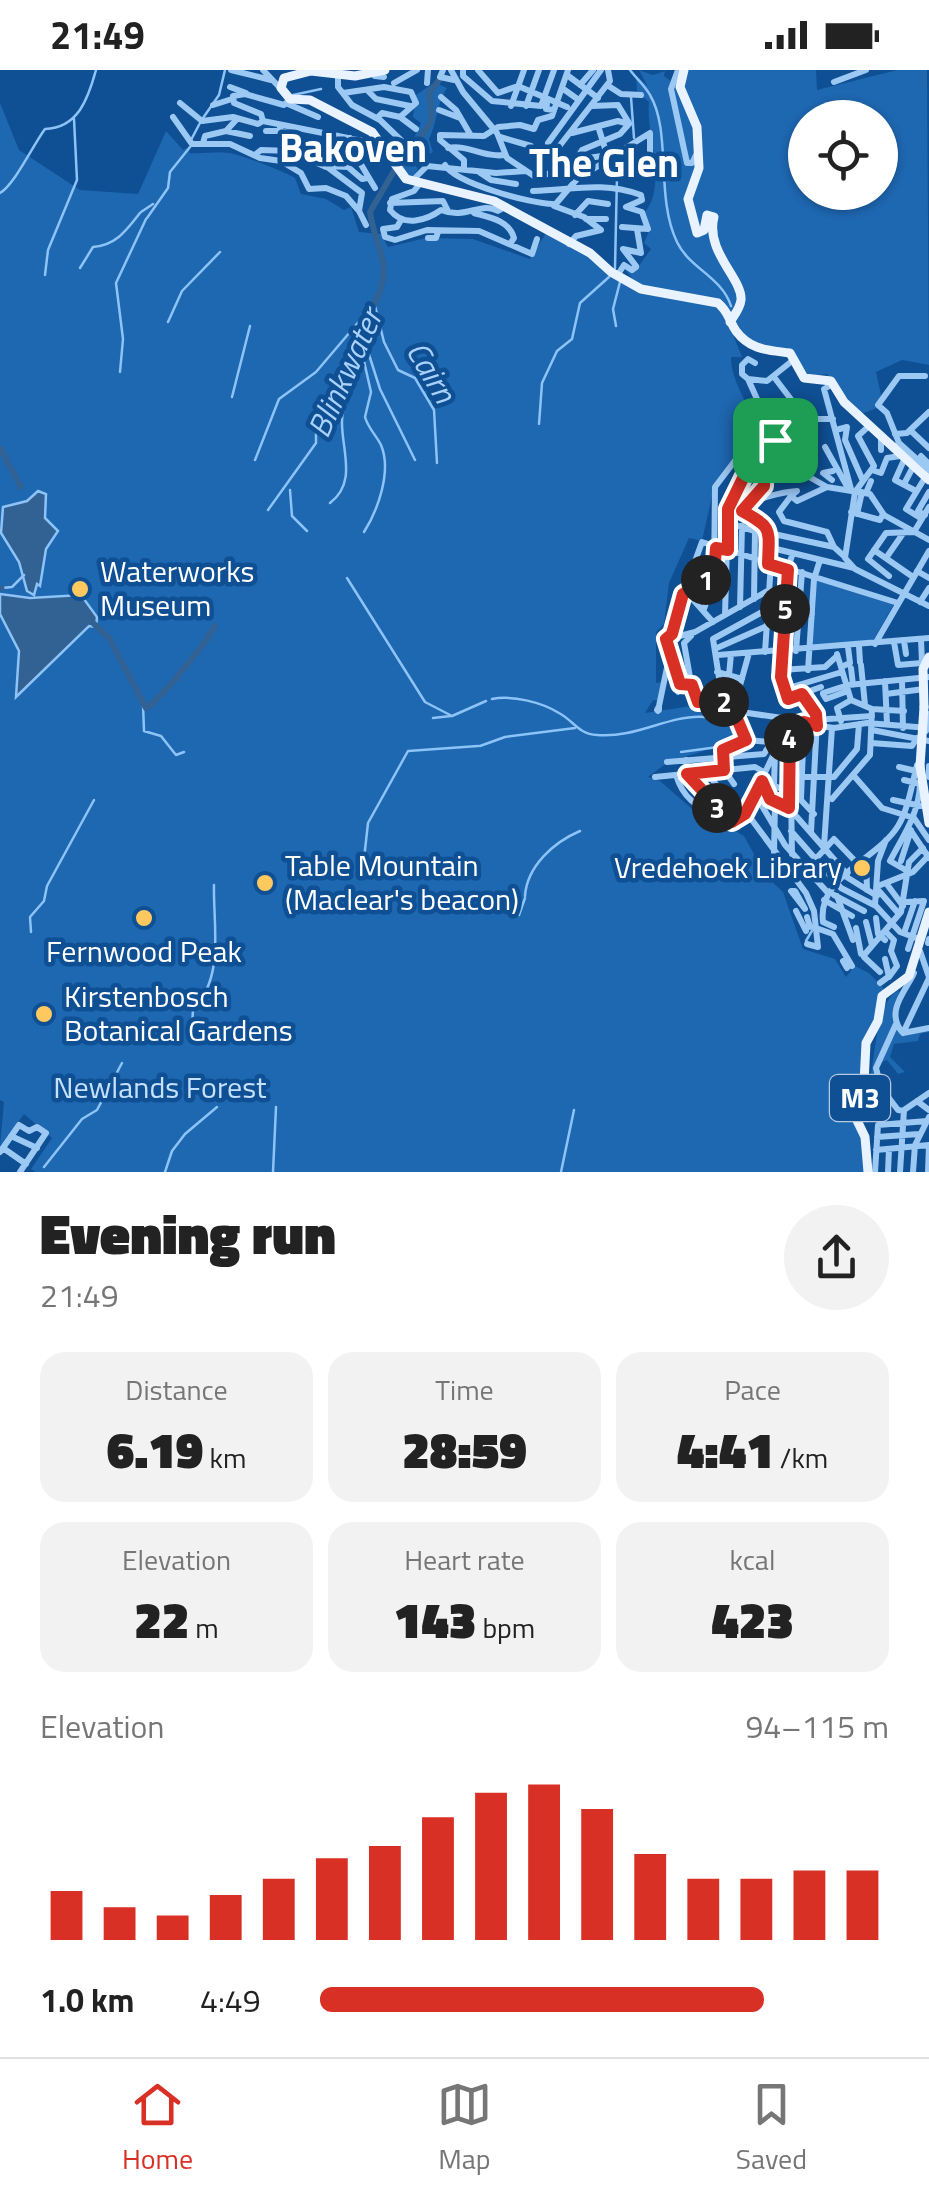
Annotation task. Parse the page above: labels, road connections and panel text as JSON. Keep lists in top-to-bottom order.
{
  "streets": {
    "main road": ["M3"]
  },
  "districts": ["Bakoven", "The Glen"],
  "water": ["Cairn", "Blinkwater"],
  "parks": ["Newlands Forest"],
  "places": [
    "Waterworks Museum",
    "Vredehoek Library",
    "Table Mountain (Maclear's beacon)",
    "Fernwood Peak",
    "Kirstenbosch Botanical Gardens"
  ],
  "page": {
    "status": "21:49",
    "pins": [
      "1",
      "5",
      "2",
      "4",
      "3"
    ],
    "heading": ["Evening run", "21:49"],
    "stats": [
      ["Distance", "6.19 km"],
      ["Time", "28:59"],
      ["Pace", "4:41 /km"],
      ["Elevation", "22 m"],
      ["Heart rate", "143 bpm"],
      ["kcal", "423"]
    ],
    "chart": ["Elevation", "94–115 m"],
    "list": [
      {
        "name": "1.0 km",
        "note": "4:49"
      }
    ],
    "tabs": ["Home", "Map", "Saved"]
  }
}
